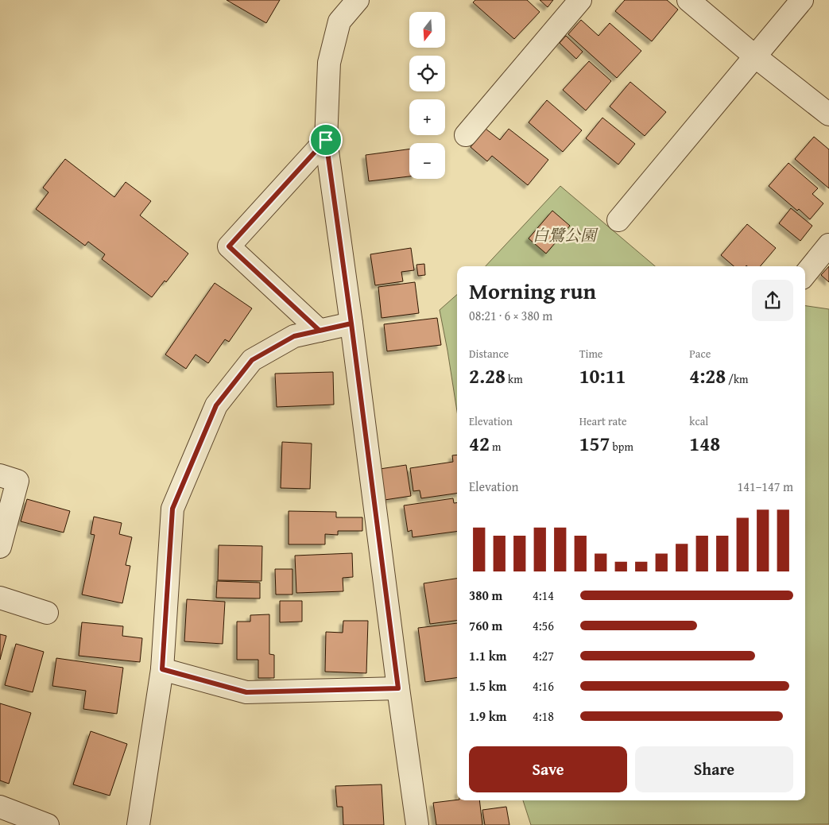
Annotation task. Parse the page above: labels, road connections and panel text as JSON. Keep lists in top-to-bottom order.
{
  "parks": ["白鷺公園"],
  "north": "bottom",
  "page": {
    "map_buttons": ["+", "−"],
    "heading": ["Morning run", "08:21 · 6 × 380 m"],
    "stats": [
      ["Distance", "2.28 km"],
      ["Time", "10:11"],
      ["Pace", "4:28 /km"],
      ["Elevation", "42 m"],
      ["Heart rate", "157 bpm"],
      ["kcal", "148"]
    ],
    "chart": ["Elevation", "141–147 m"],
    "list": [
      {
        "name": "380 m",
        "note": "4:14"
      },
      {
        "name": "760 m",
        "note": "4:56"
      },
      {
        "name": "1.1 km",
        "note": "4:27"
      },
      {
        "name": "1.5 km",
        "note": "4:16"
      },
      {
        "name": "1.9 km",
        "note": "4:18"
      }
    ],
    "buttons": ["Save", "Share"]
  }
}
